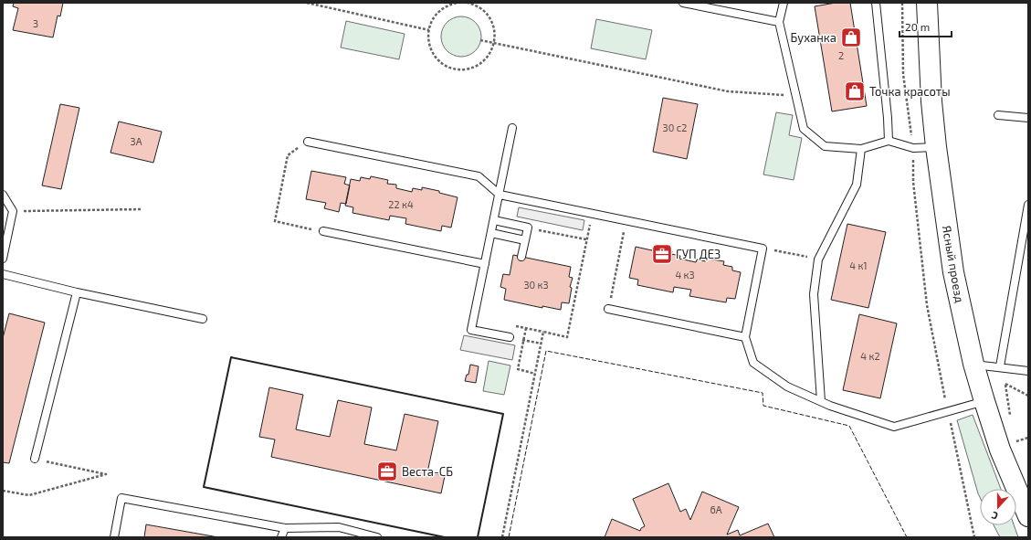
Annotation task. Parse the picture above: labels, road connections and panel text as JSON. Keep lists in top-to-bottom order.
{
  "streets": {
    "street": ["Ясный проезд"]
  },
  "places": {
    "shop": ["Буханка", "Точка красоты"],
    "office": ["ГУП ДЕЗ", "Веста-СБ"]
  },
  "house_numbers": [
    "3",
    "2",
    "30 c2",
    "3А",
    "22 к4",
    "4 к1",
    "4 к3",
    "30 к3",
    "4 к2",
    "6А"
  ],
  "scale_bar": "20 m",
  "north": "bottom"
}
